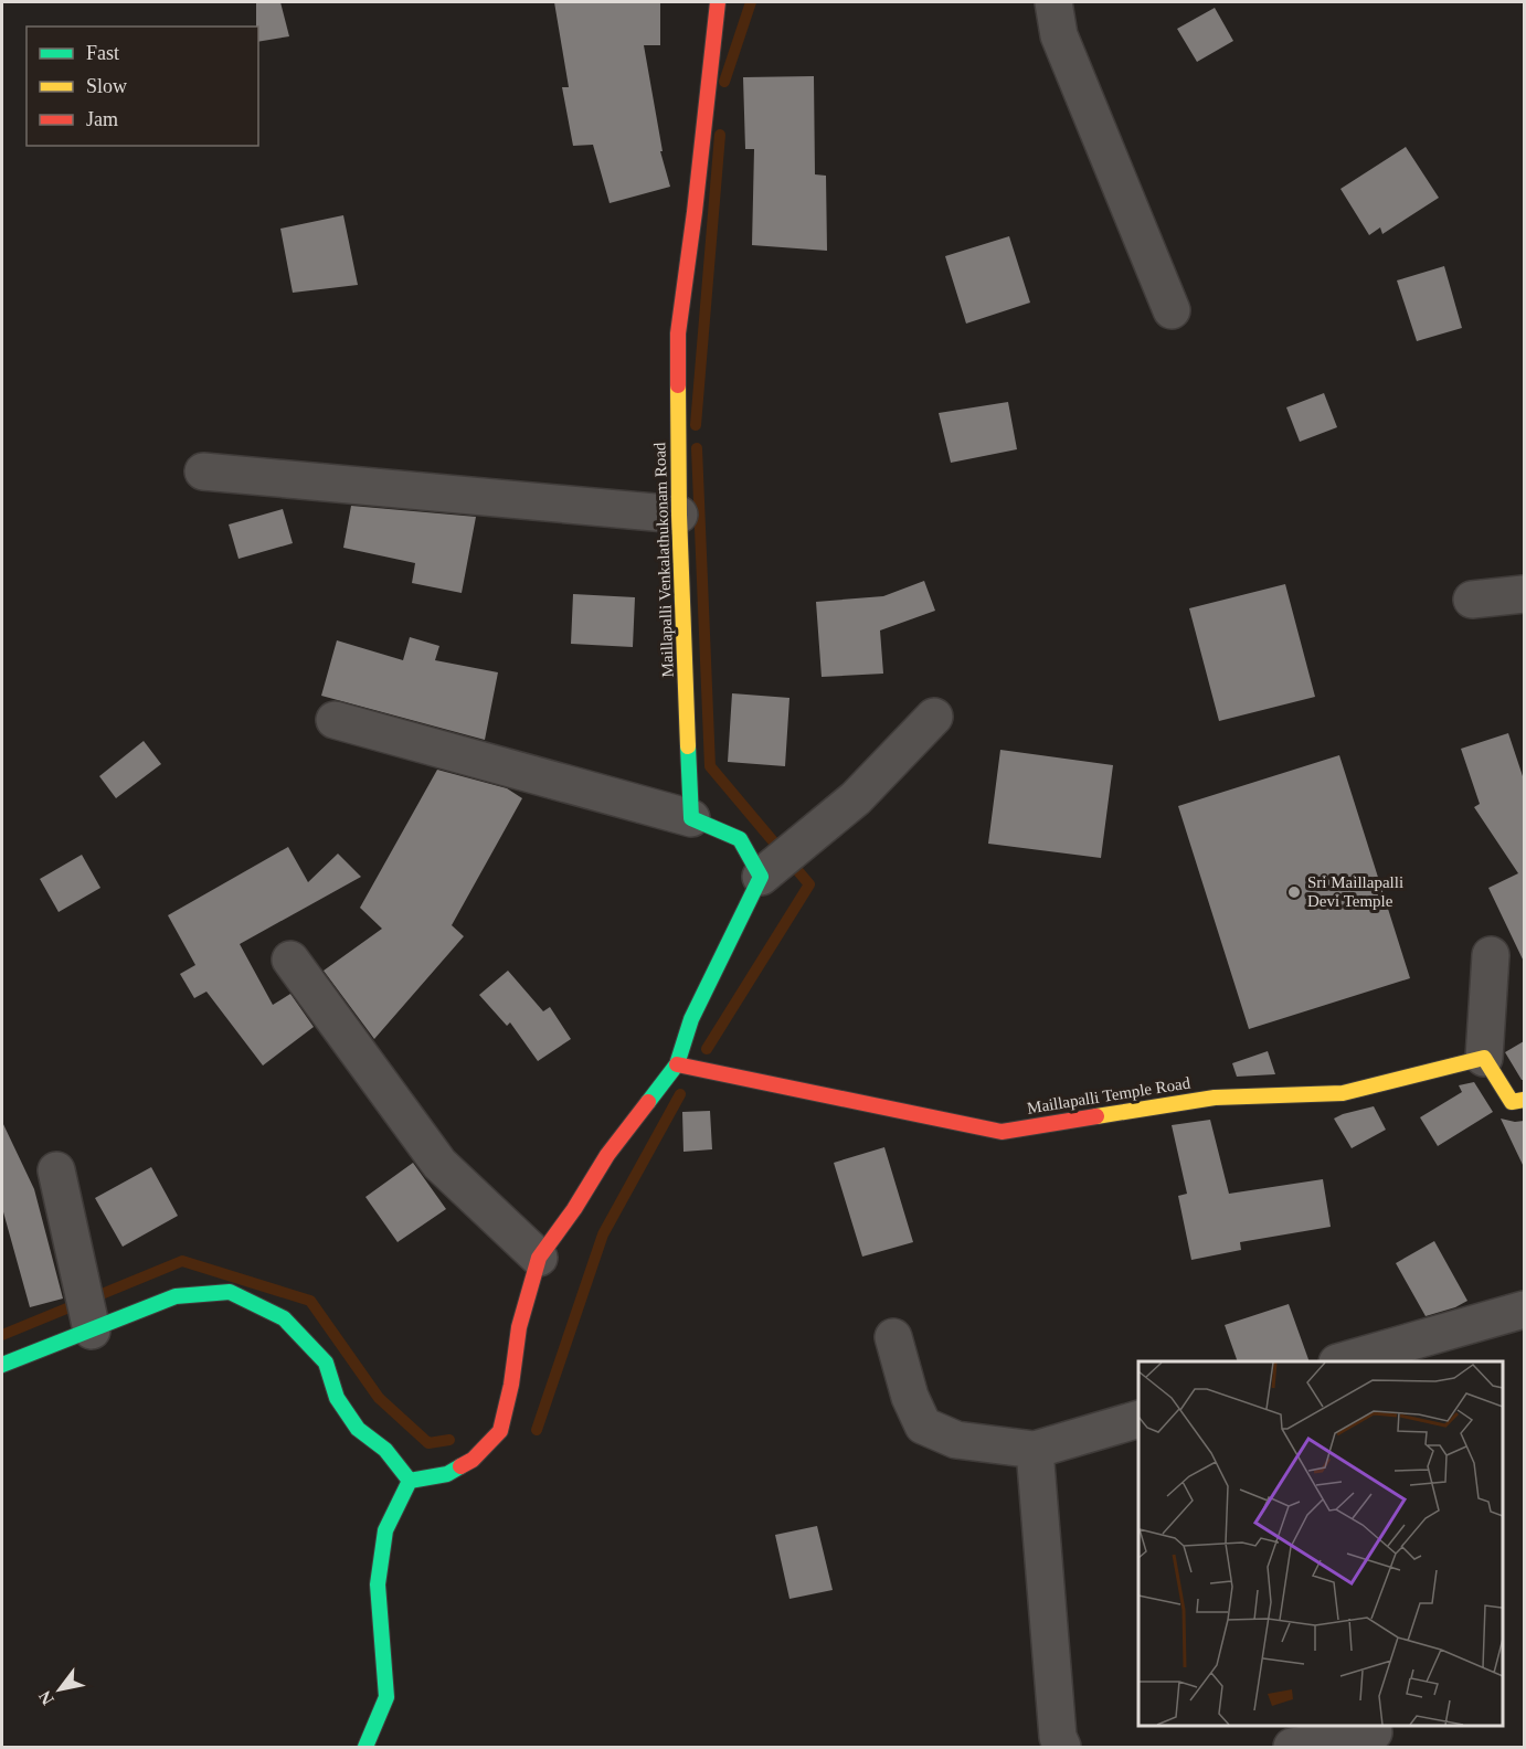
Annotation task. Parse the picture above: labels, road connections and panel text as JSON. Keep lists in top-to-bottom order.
{
  "streets": {
    "street": ["Maillapalli Venkalathukonam Road", "Maillapalli Temple Road"]
  },
  "places": ["Sri Maillapalli Devi Temple"],
  "legend": ["Fast", "Slow", "Jam"],
  "north": "bottom left"
}
